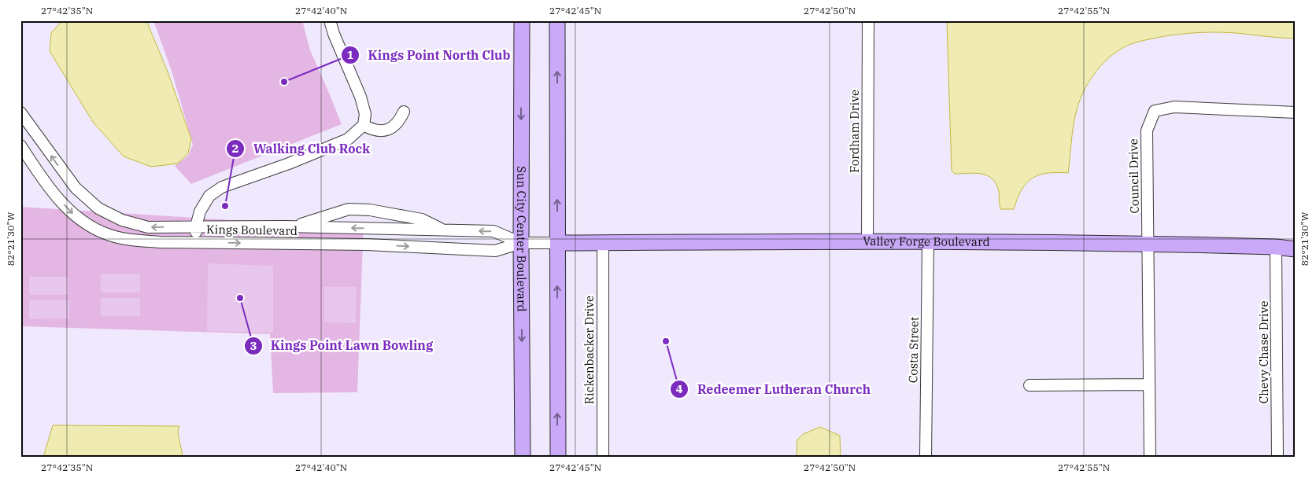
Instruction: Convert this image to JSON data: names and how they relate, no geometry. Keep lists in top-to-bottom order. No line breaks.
{"streets":{"main road":["Sun City Center Boulevard","Valley Forge Boulevard"],"street":["Fordham Drive","Council Drive","Kings Boulevard","Rickenbacker Drive","Costa Street","Chevy Chase Drive"]},"crossings":[["Fordham Drive","Valley Forge Boulevard"],["Council Drive","Valley Forge Boulevard"],["Kings Boulevard","Sun City Center Boulevard"],["Kings Boulevard","Valley Forge Boulevard"],["Valley Forge Boulevard","Rickenbacker Drive"],["Valley Forge Boulevard","Costa Street"],["Valley Forge Boulevard","Chevy Chase Drive"]],"places":["Kings Point North Club","Walking Club Rock","Kings Point Lawn Bowling","Redeemer Lutheran Church"],"coordinates":["27°42'35\"N","27°42'40\"N","27°42'45\"N","27°42'50\"N","27°42'55\"N","82°21'30\"W"]}
